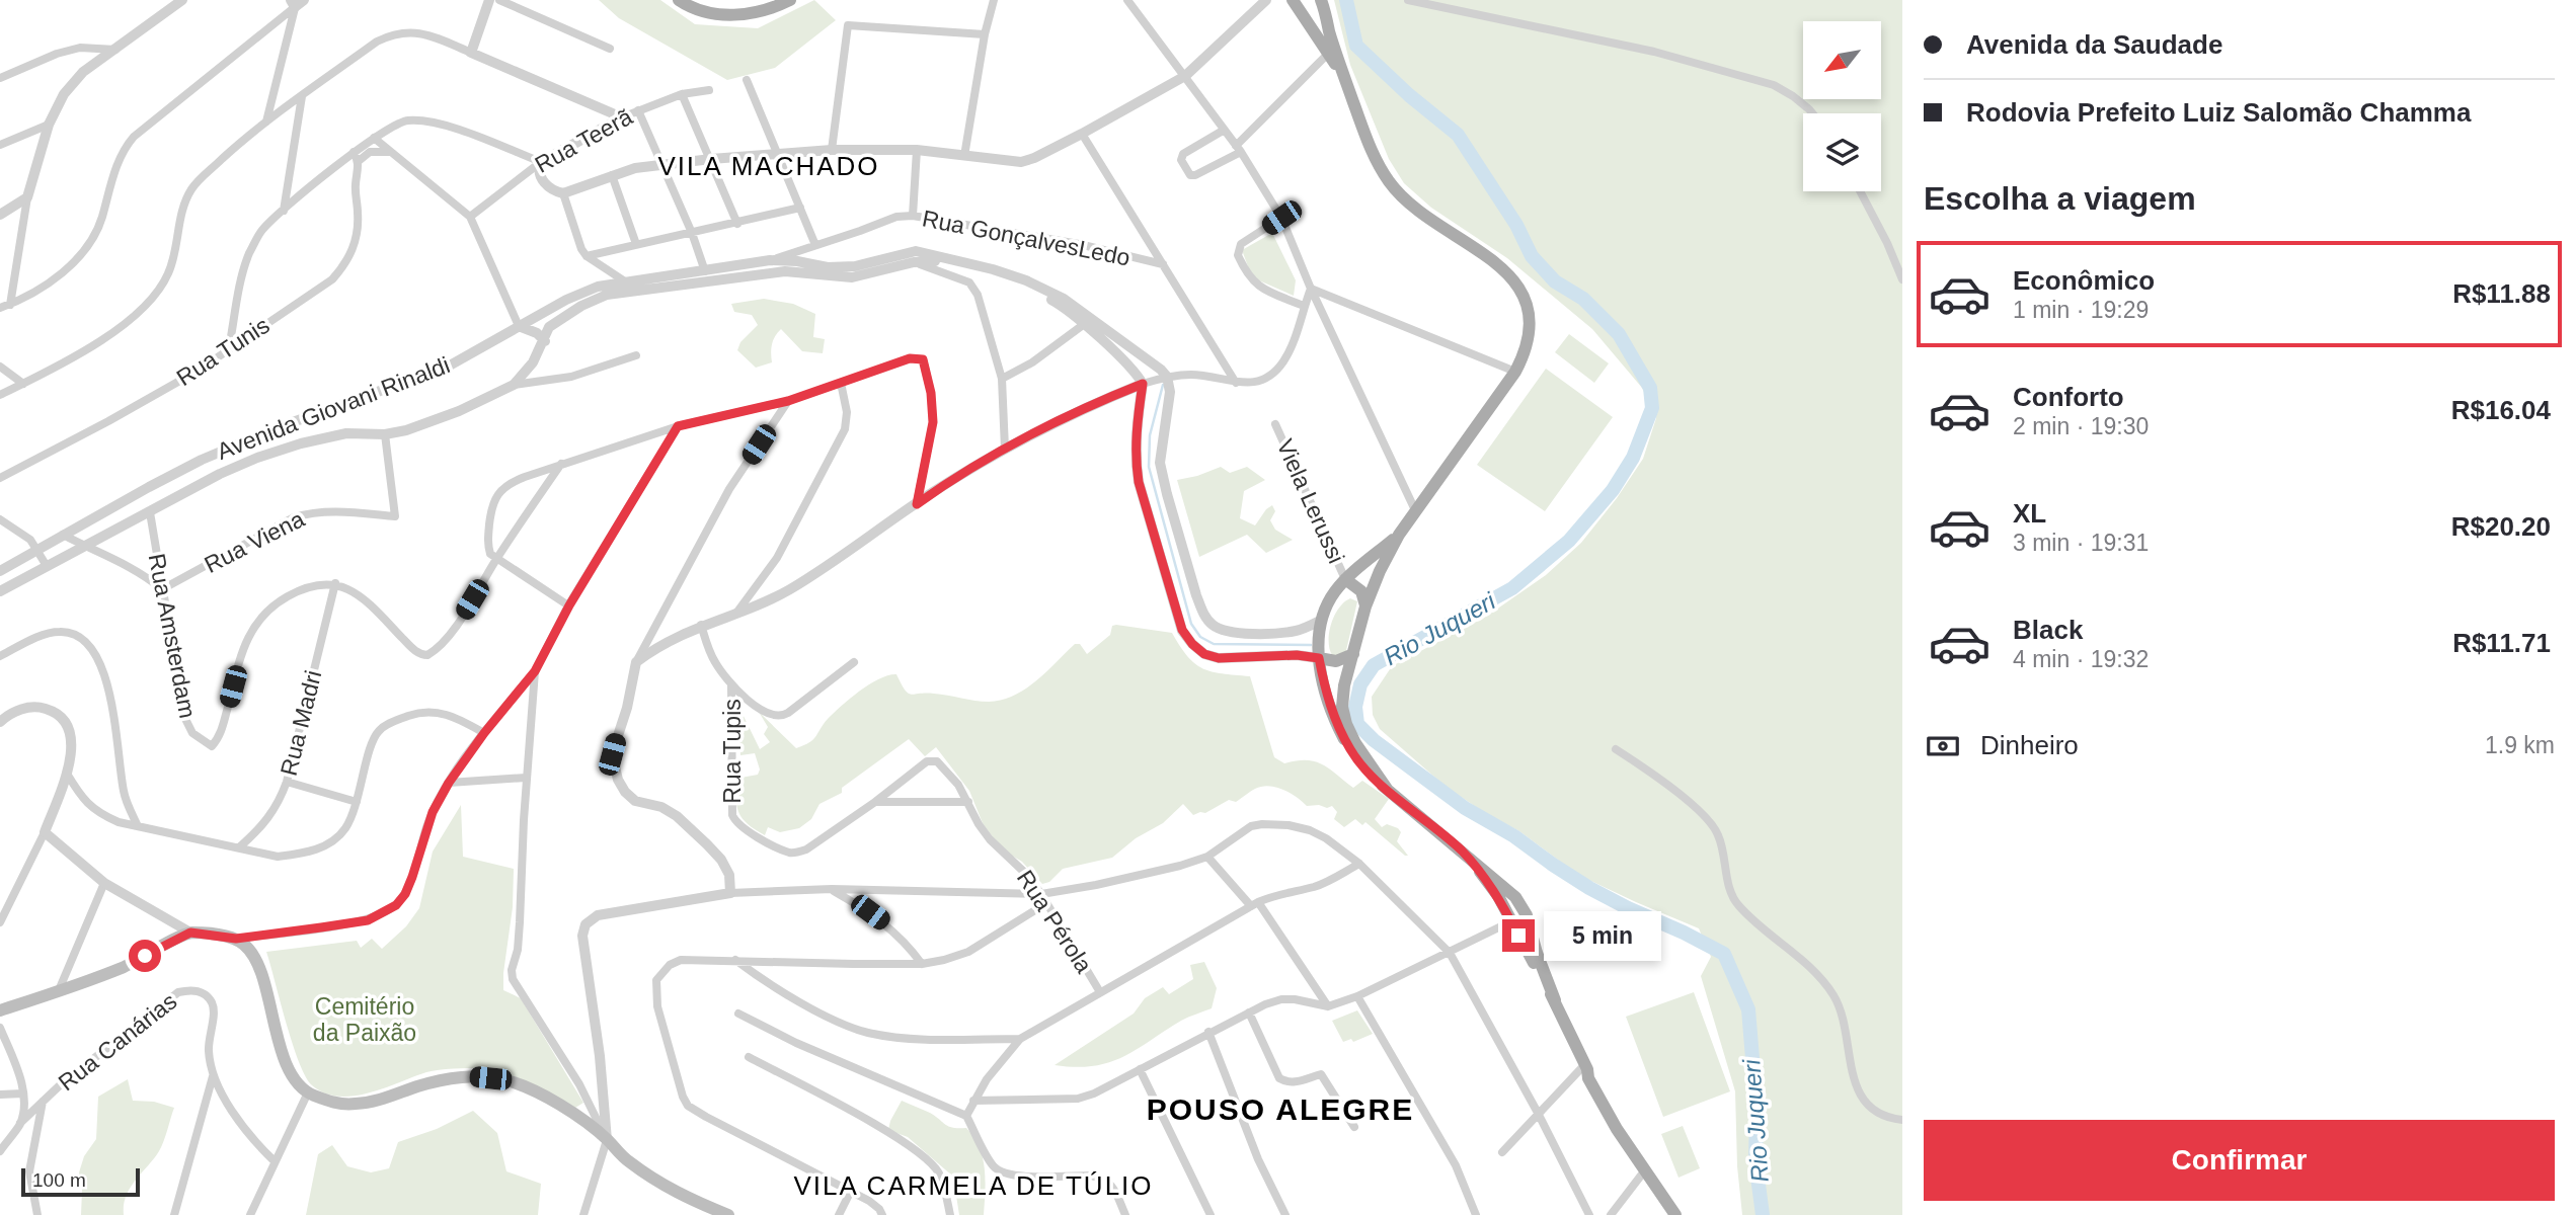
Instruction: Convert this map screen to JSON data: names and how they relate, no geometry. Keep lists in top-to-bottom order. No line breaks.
{"streets":{"street":["Rua Teerã","Rua GonçalvesLedo","Rua Tunis","Avenida Giovani Rinaldi","Viela Lerussi","Rua Viena","Rua Amsterdam","Rua Madri","Rua Tupis","Rua Pérola","Rua Canárias"]},"crossings":[["Rua GonçalvesLedo","Avenida Giovani Rinaldi"],["Avenida Giovani Rinaldi","Rua Viena"],["Avenida Giovani Rinaldi","Rua Amsterdam"],["Rua Viena","Rua Amsterdam"],["Rua Amsterdam","Rua Madri"],["Rua Tupis","Rua Pérola"]],"districts":["VILA MACHADO","POUSO ALEGRE","VILA CARMELA DE TÚLIO"],"water":["Rio Juqueri"],"parks":["Cemitério da Paixão"],"scale_bar":"100 m","north":"bottom left","page":{"banner":["Avenida da Saudade","Rodovia Prefeito Luiz Salomão Chamma"],"heading":"Escolha a viagem","list":[{"name":"Econômico","note":"1 min · 19:29","value":"R$11.88"},{"name":"Conforto","note":"2 min · 19:30","value":"R$16.04"},{"name":"XL","note":"3 min · 19:31","value":"R$20.20"},{"name":"Black","note":"4 min · 19:32","value":"R$11.71"}],"pay":["Dinheiro","1.9 km"],"bubble":"5 min","buttons":"Confirmar","scale":"100 m"}}
